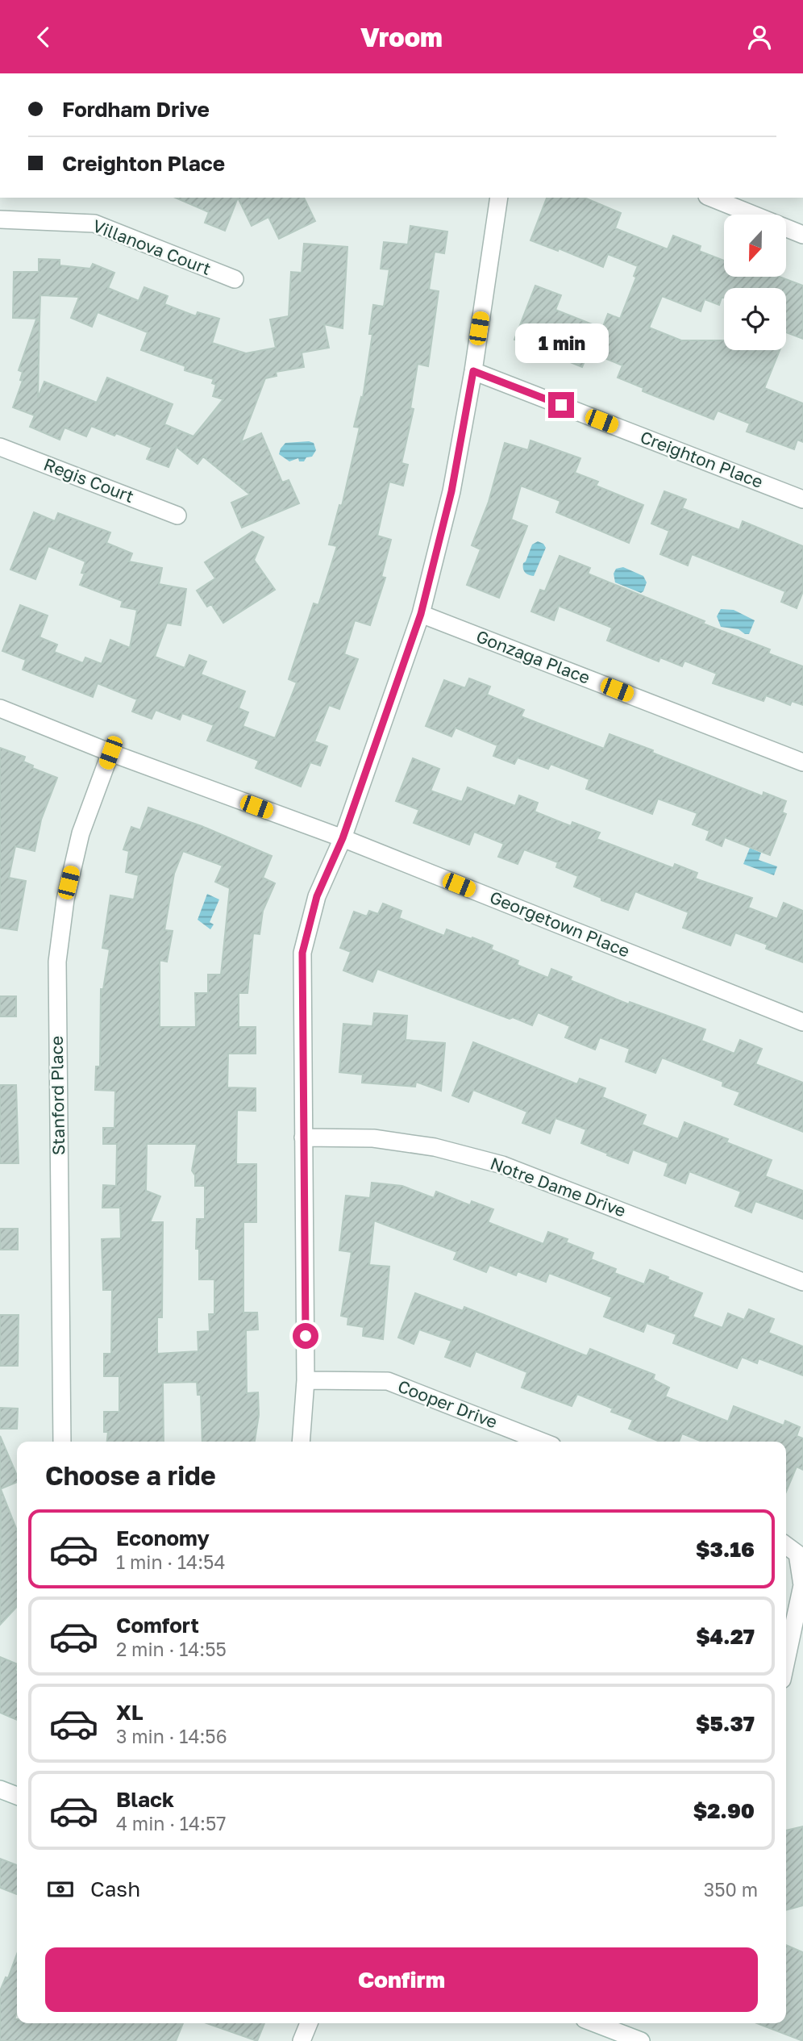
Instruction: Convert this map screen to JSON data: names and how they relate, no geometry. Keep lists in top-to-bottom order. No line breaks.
{"streets":{"street":["Villanova Court","Creighton Place","Regis Court","Gonzaga Place","Georgetown Place","Stanford Place","Notre Dame Drive","Cooper Drive"]},"crossings":[["Georgetown Place","Stanford Place"]],"north":"bottom","page":{"header":"Vroom","banner":["Fordham Drive","Creighton Place"],"bubble":"1 min","heading":"Choose a ride","list":[{"name":"Economy","note":"1 min · 14:54","value":"$3.16"},{"name":"Comfort","note":"2 min · 14:55","value":"$4.27"},{"name":"XL","note":"3 min · 14:56","value":"$5.37"},{"name":"Black","note":"4 min · 14:57","value":"$2.90"}],"pay":["Cash","350 m"],"buttons":"Confirm"}}
